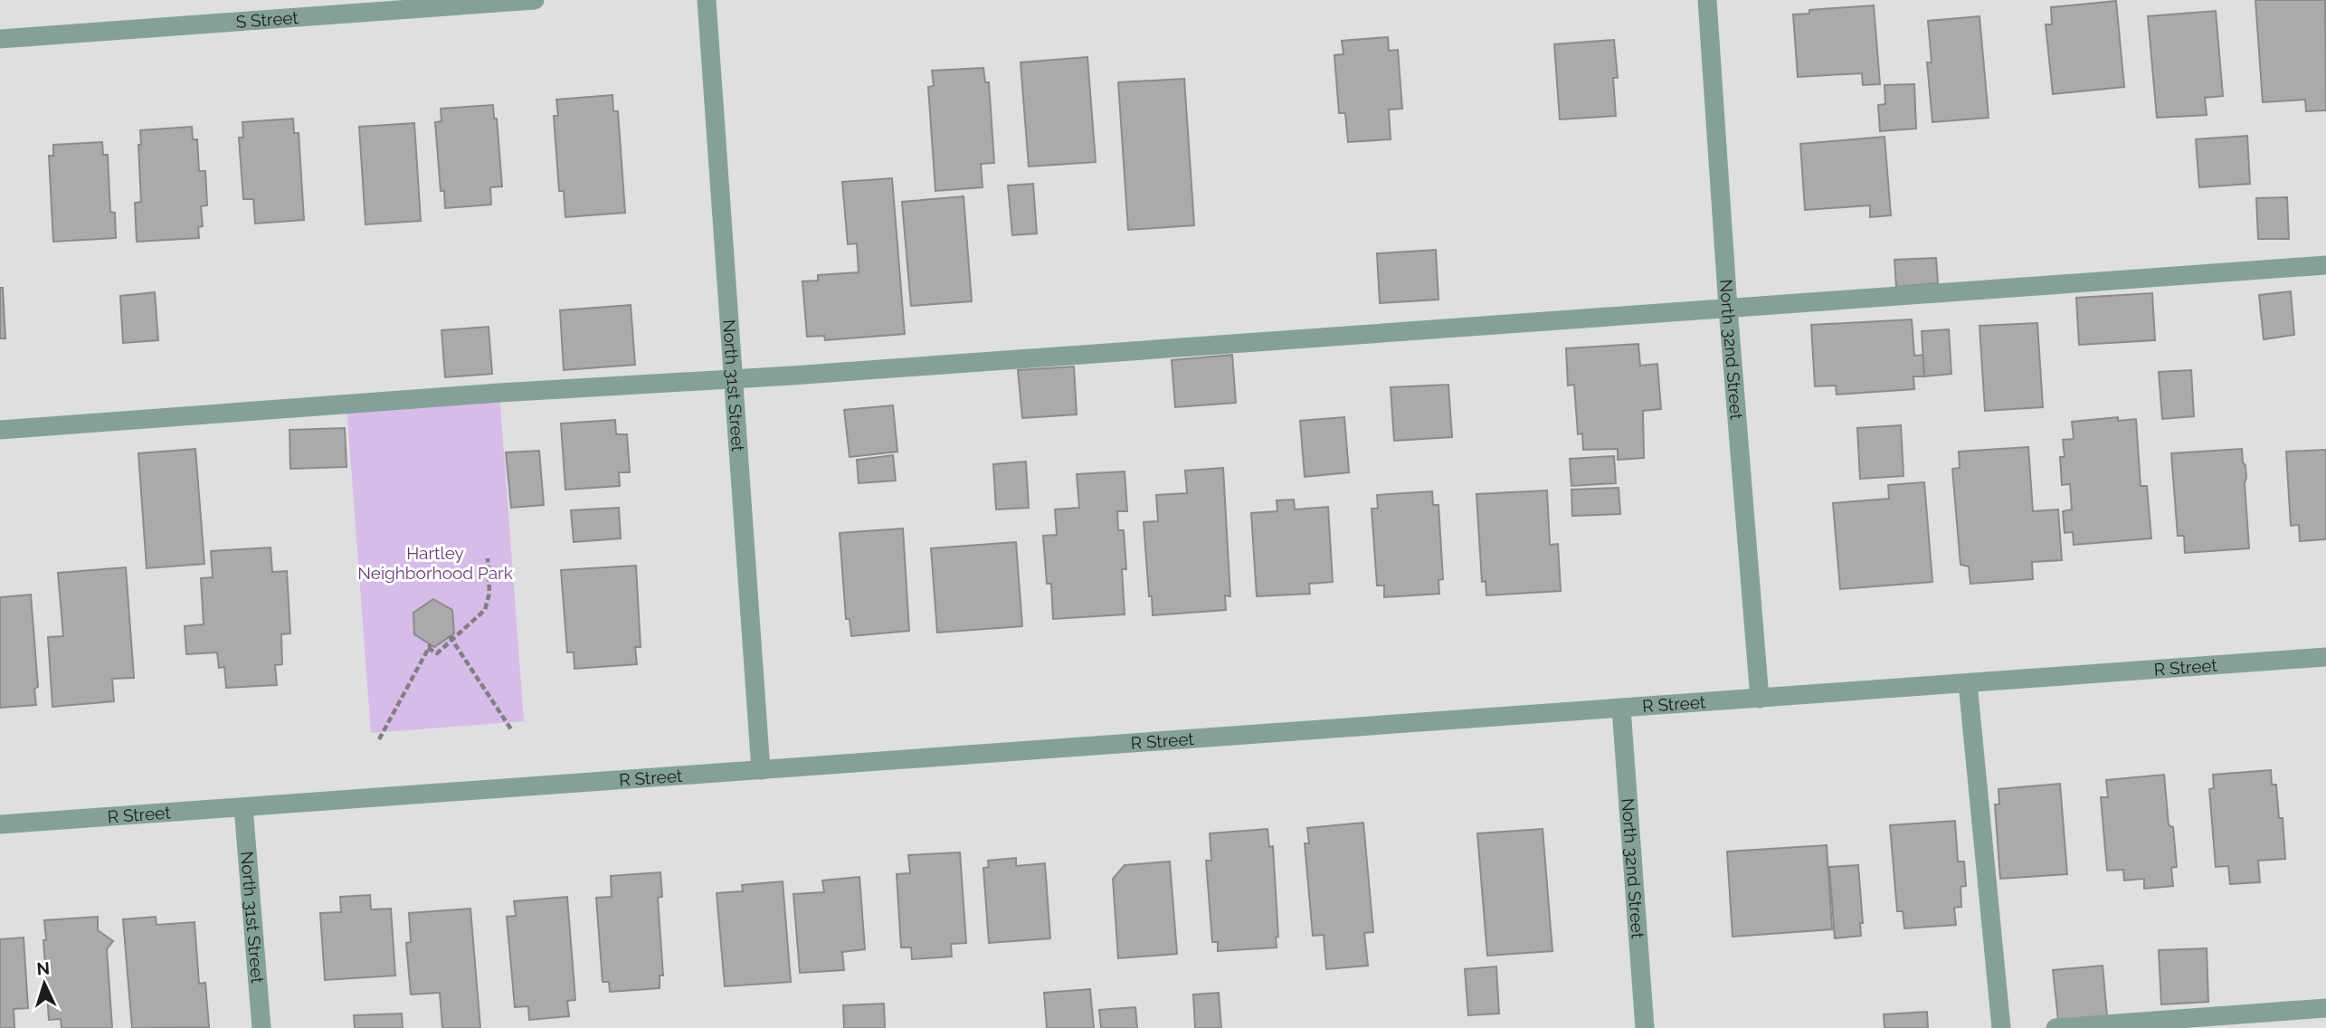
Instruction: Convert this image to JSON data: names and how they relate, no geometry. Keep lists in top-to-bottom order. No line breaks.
{"streets":{"street":["S Street","North 32nd Street","North 31st Street","R Street"]},"crossings":[["North 32nd Street","R Street"],["North 31st Street","R Street"]],"parks":["Hartley Neighborhood Park"],"north":"top"}
